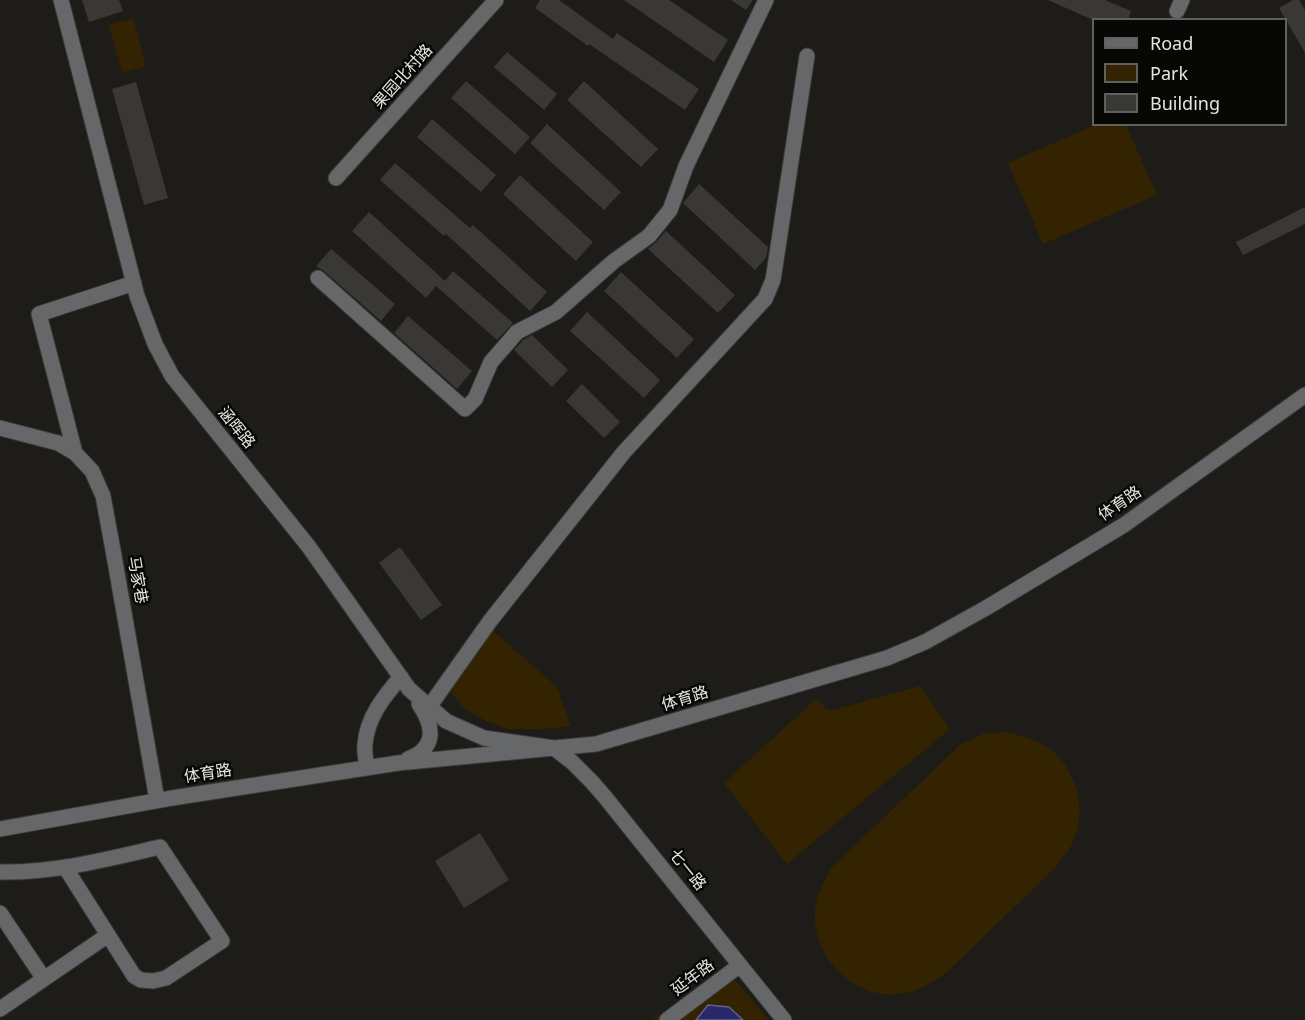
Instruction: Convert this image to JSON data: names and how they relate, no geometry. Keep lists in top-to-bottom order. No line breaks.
{"streets":{"street":["果园北村路","涵晖路","体育路","马家巷","七一路","延年路"]},"crossings":[["涵晖路","体育路"],["涵晖路","七一路"],["体育路","马家巷"],["体育路","七一路"],["七一路","延年路"]],"legend":["Road","Park","Building"]}
